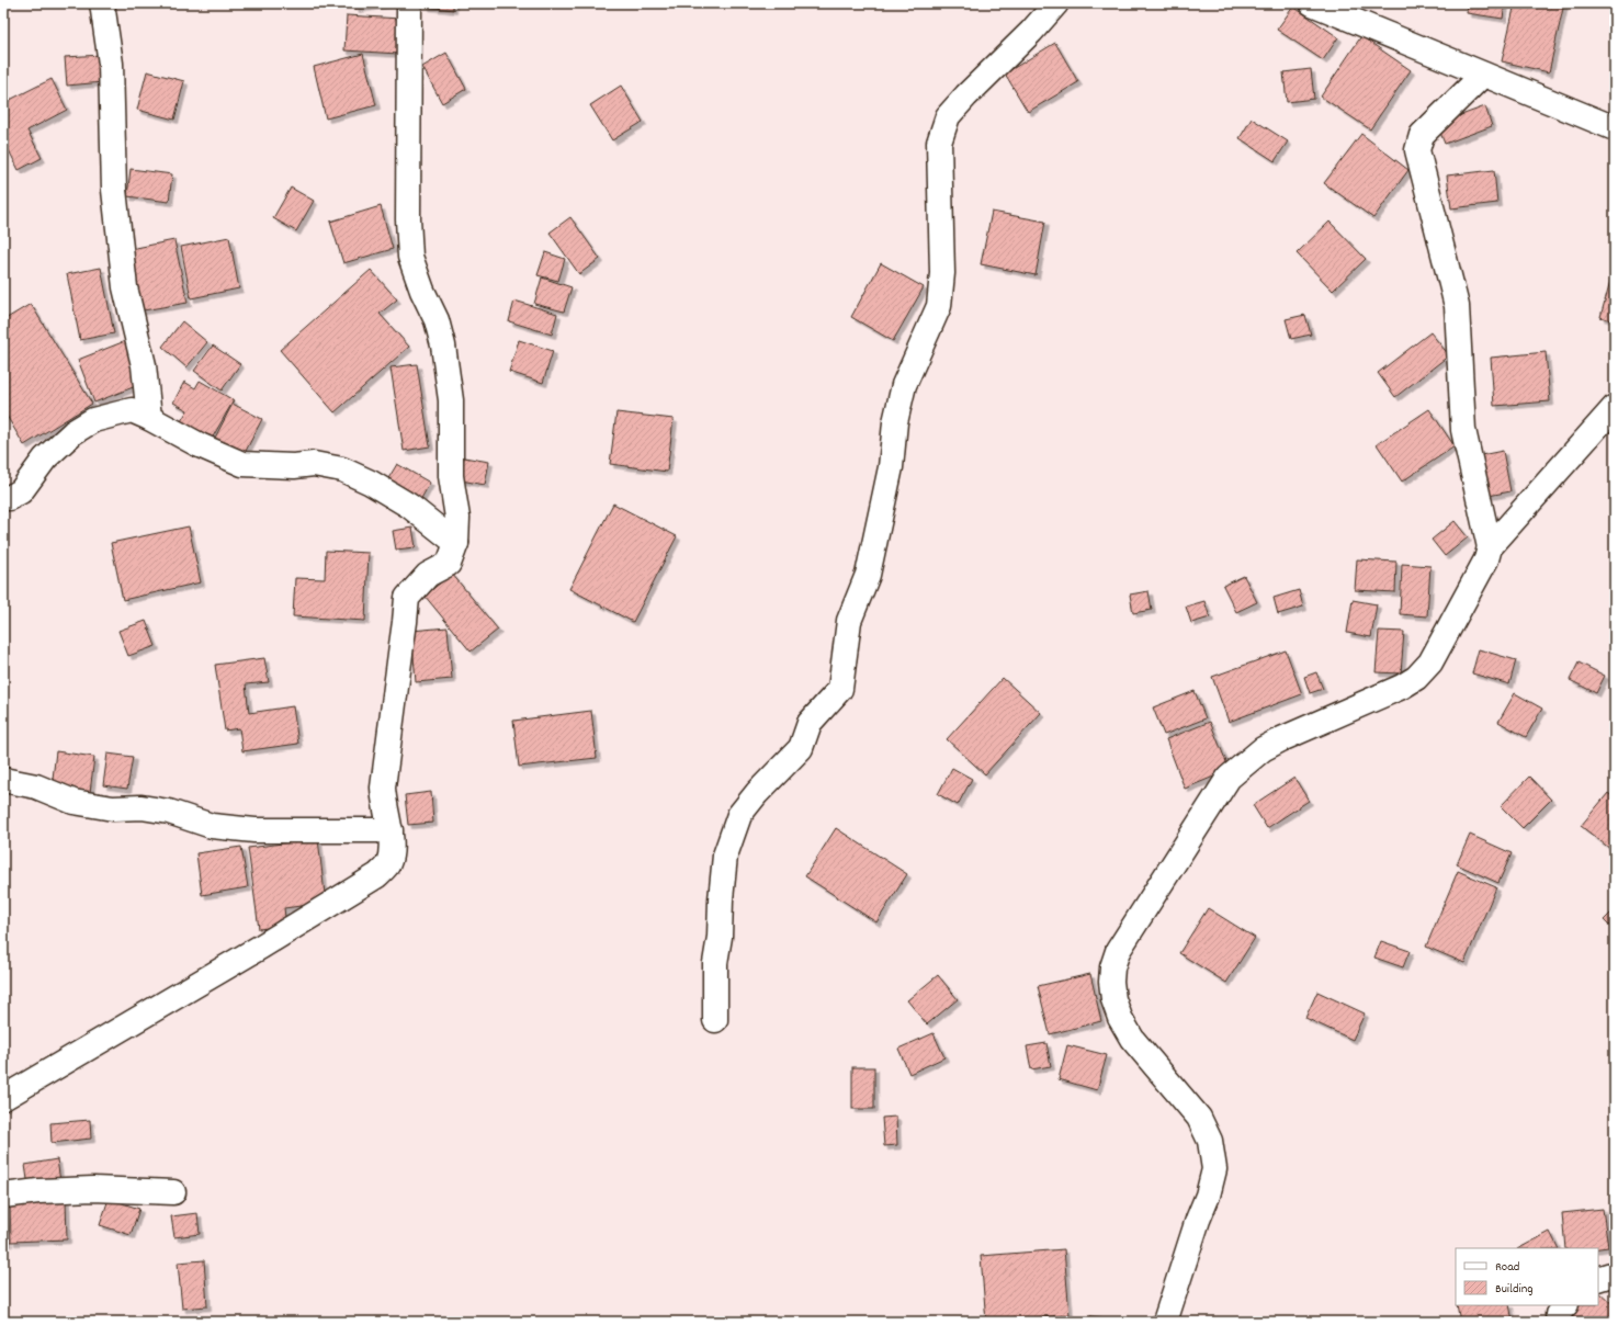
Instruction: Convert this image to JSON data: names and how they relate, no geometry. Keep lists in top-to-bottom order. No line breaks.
{"legend":["Road","Building"]}
